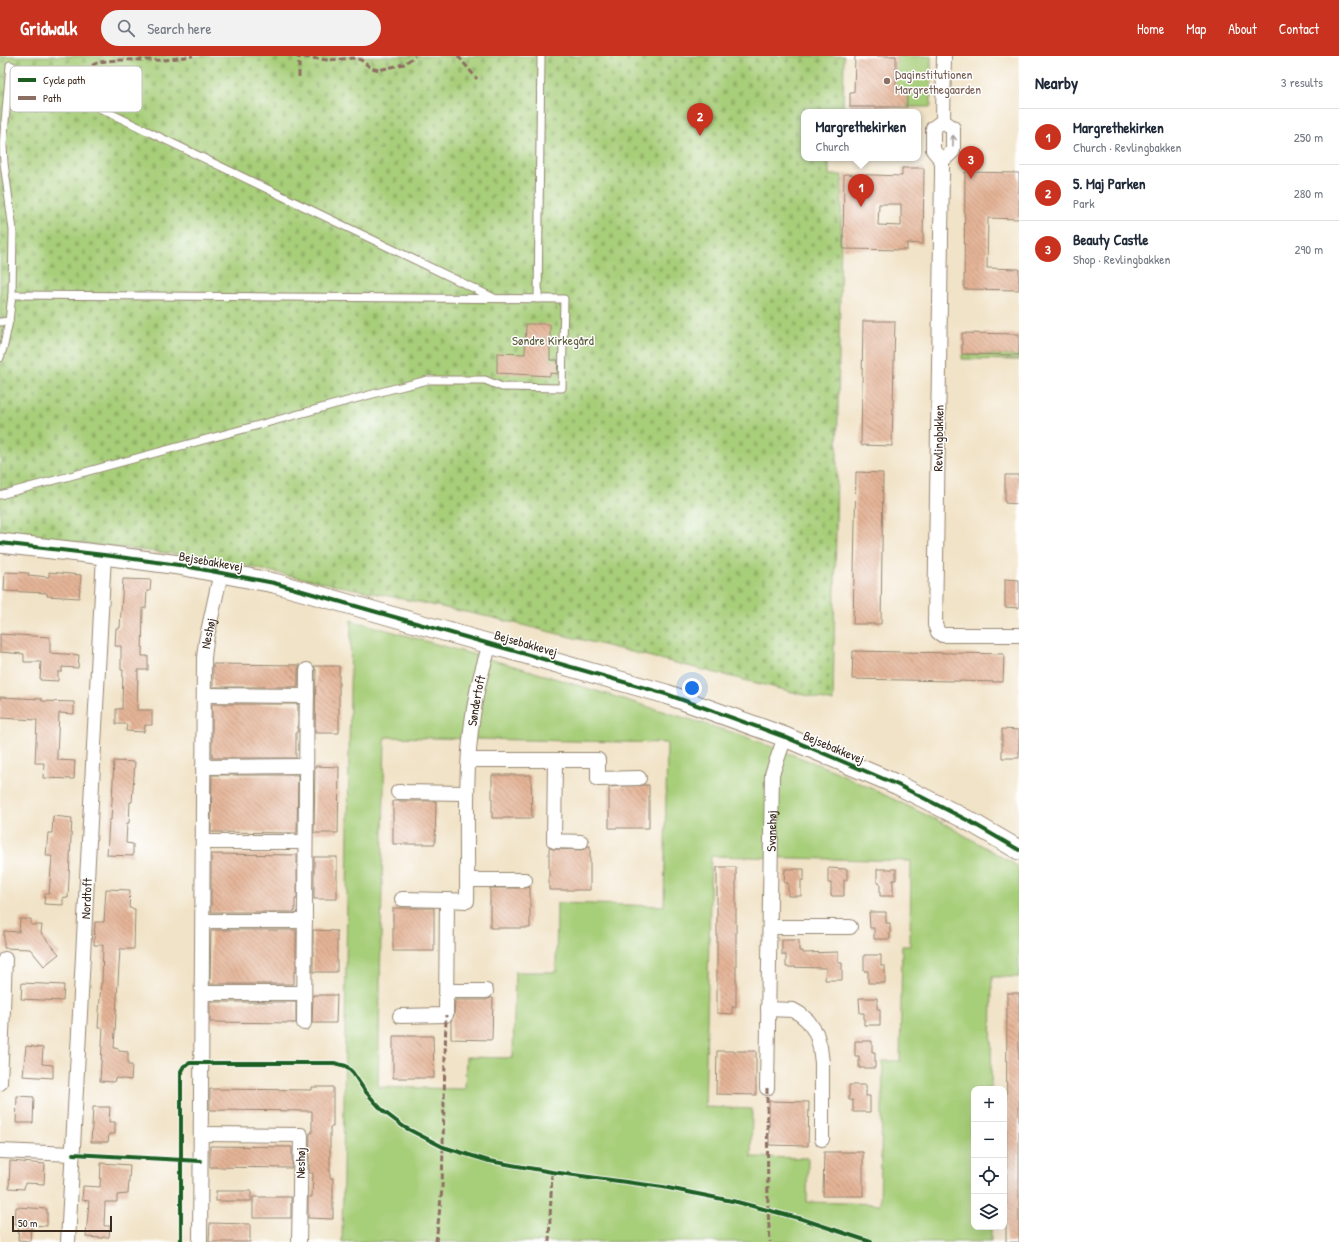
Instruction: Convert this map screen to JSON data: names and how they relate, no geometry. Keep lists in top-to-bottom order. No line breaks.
{"streets":{"street":["Revlingbakken","Bejsebakkevej","Neshøj","Søndertoft","Svanehøj","Nordtoft"]},"crossings":[["Bejsebakkevej","Neshøj"],["Bejsebakkevej","Søndertoft"],["Bejsebakkevej","Svanehøj"],["Bejsebakkevej","Nordtoft"]],"parks":["Søndre Kirkegård"],"places":["Daginstitutionen Margrethegaarden"],"legend":["Cycle path","Path"],"scale_bar":"50 m","page":{"header":"Gridwalk","search":"Search here","nav":["Home","Map","About","Contact"],"heading":["Nearby","3 results"],"pins":["2","3","1"],"list":[{"mark":"1","name":"Margrethekirken","note":"Church · Revlingbakken","value":"250 m"},{"mark":"2","name":"5. Maj Parken","note":"Park","value":"280 m"},{"mark":"3","name":"Beauty Castle","note":"Shop · Revlingbakken","value":"290 m"}],"popup":["Margrethekirken","Church"],"map_buttons":["+","−"],"scale":"50 m"}}
